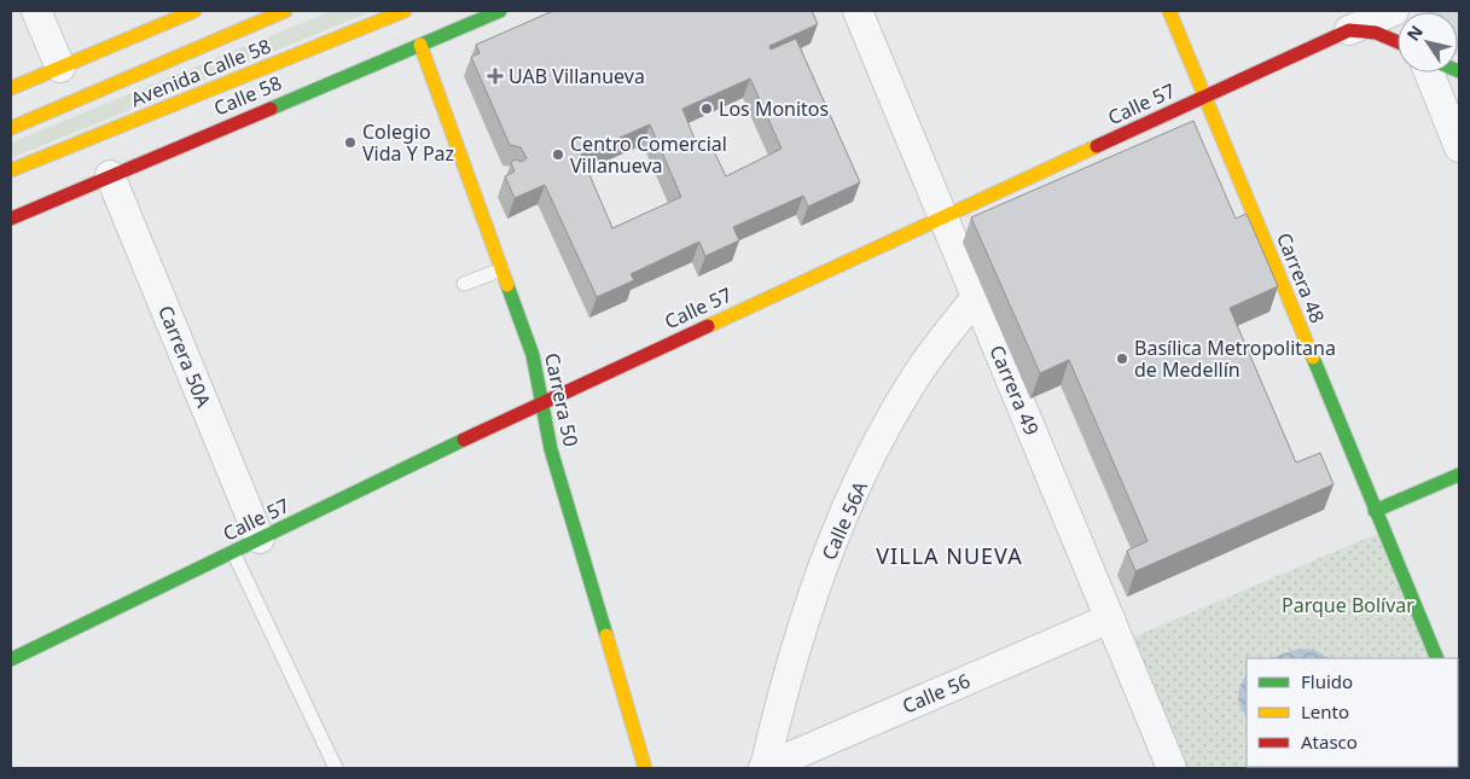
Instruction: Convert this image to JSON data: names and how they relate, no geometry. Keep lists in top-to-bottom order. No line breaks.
{"streets":{"street":["Avenida Calle 58","Calle 58","Calle 57","Carrera 48","Carrera 50A","Carrera 49","Carrera 50","Calle 56A","Calle 56"]},"crossings":[["Calle 58","Carrera 50A"],["Calle 58","Carrera 50"],["Calle 57","Carrera 48"],["Calle 57","Carrera 50A"],["Calle 57","Carrera 49"],["Calle 57","Carrera 50"],["Carrera 49","Calle 56A"],["Carrera 49","Calle 56"],["Calle 56A","Calle 56"]],"districts":["VILLA NUEVA"],"parks":["Parque Bolívar"],"places":{"health":["UAB Villanueva"],"other":["Los Monitos","Colegio Vida Y Paz","Centro Comercial Villanueva","Basílica Metropolitana de Medellín"]},"legend":["Fluido","Lento","Atasco"],"north":"top left"}
